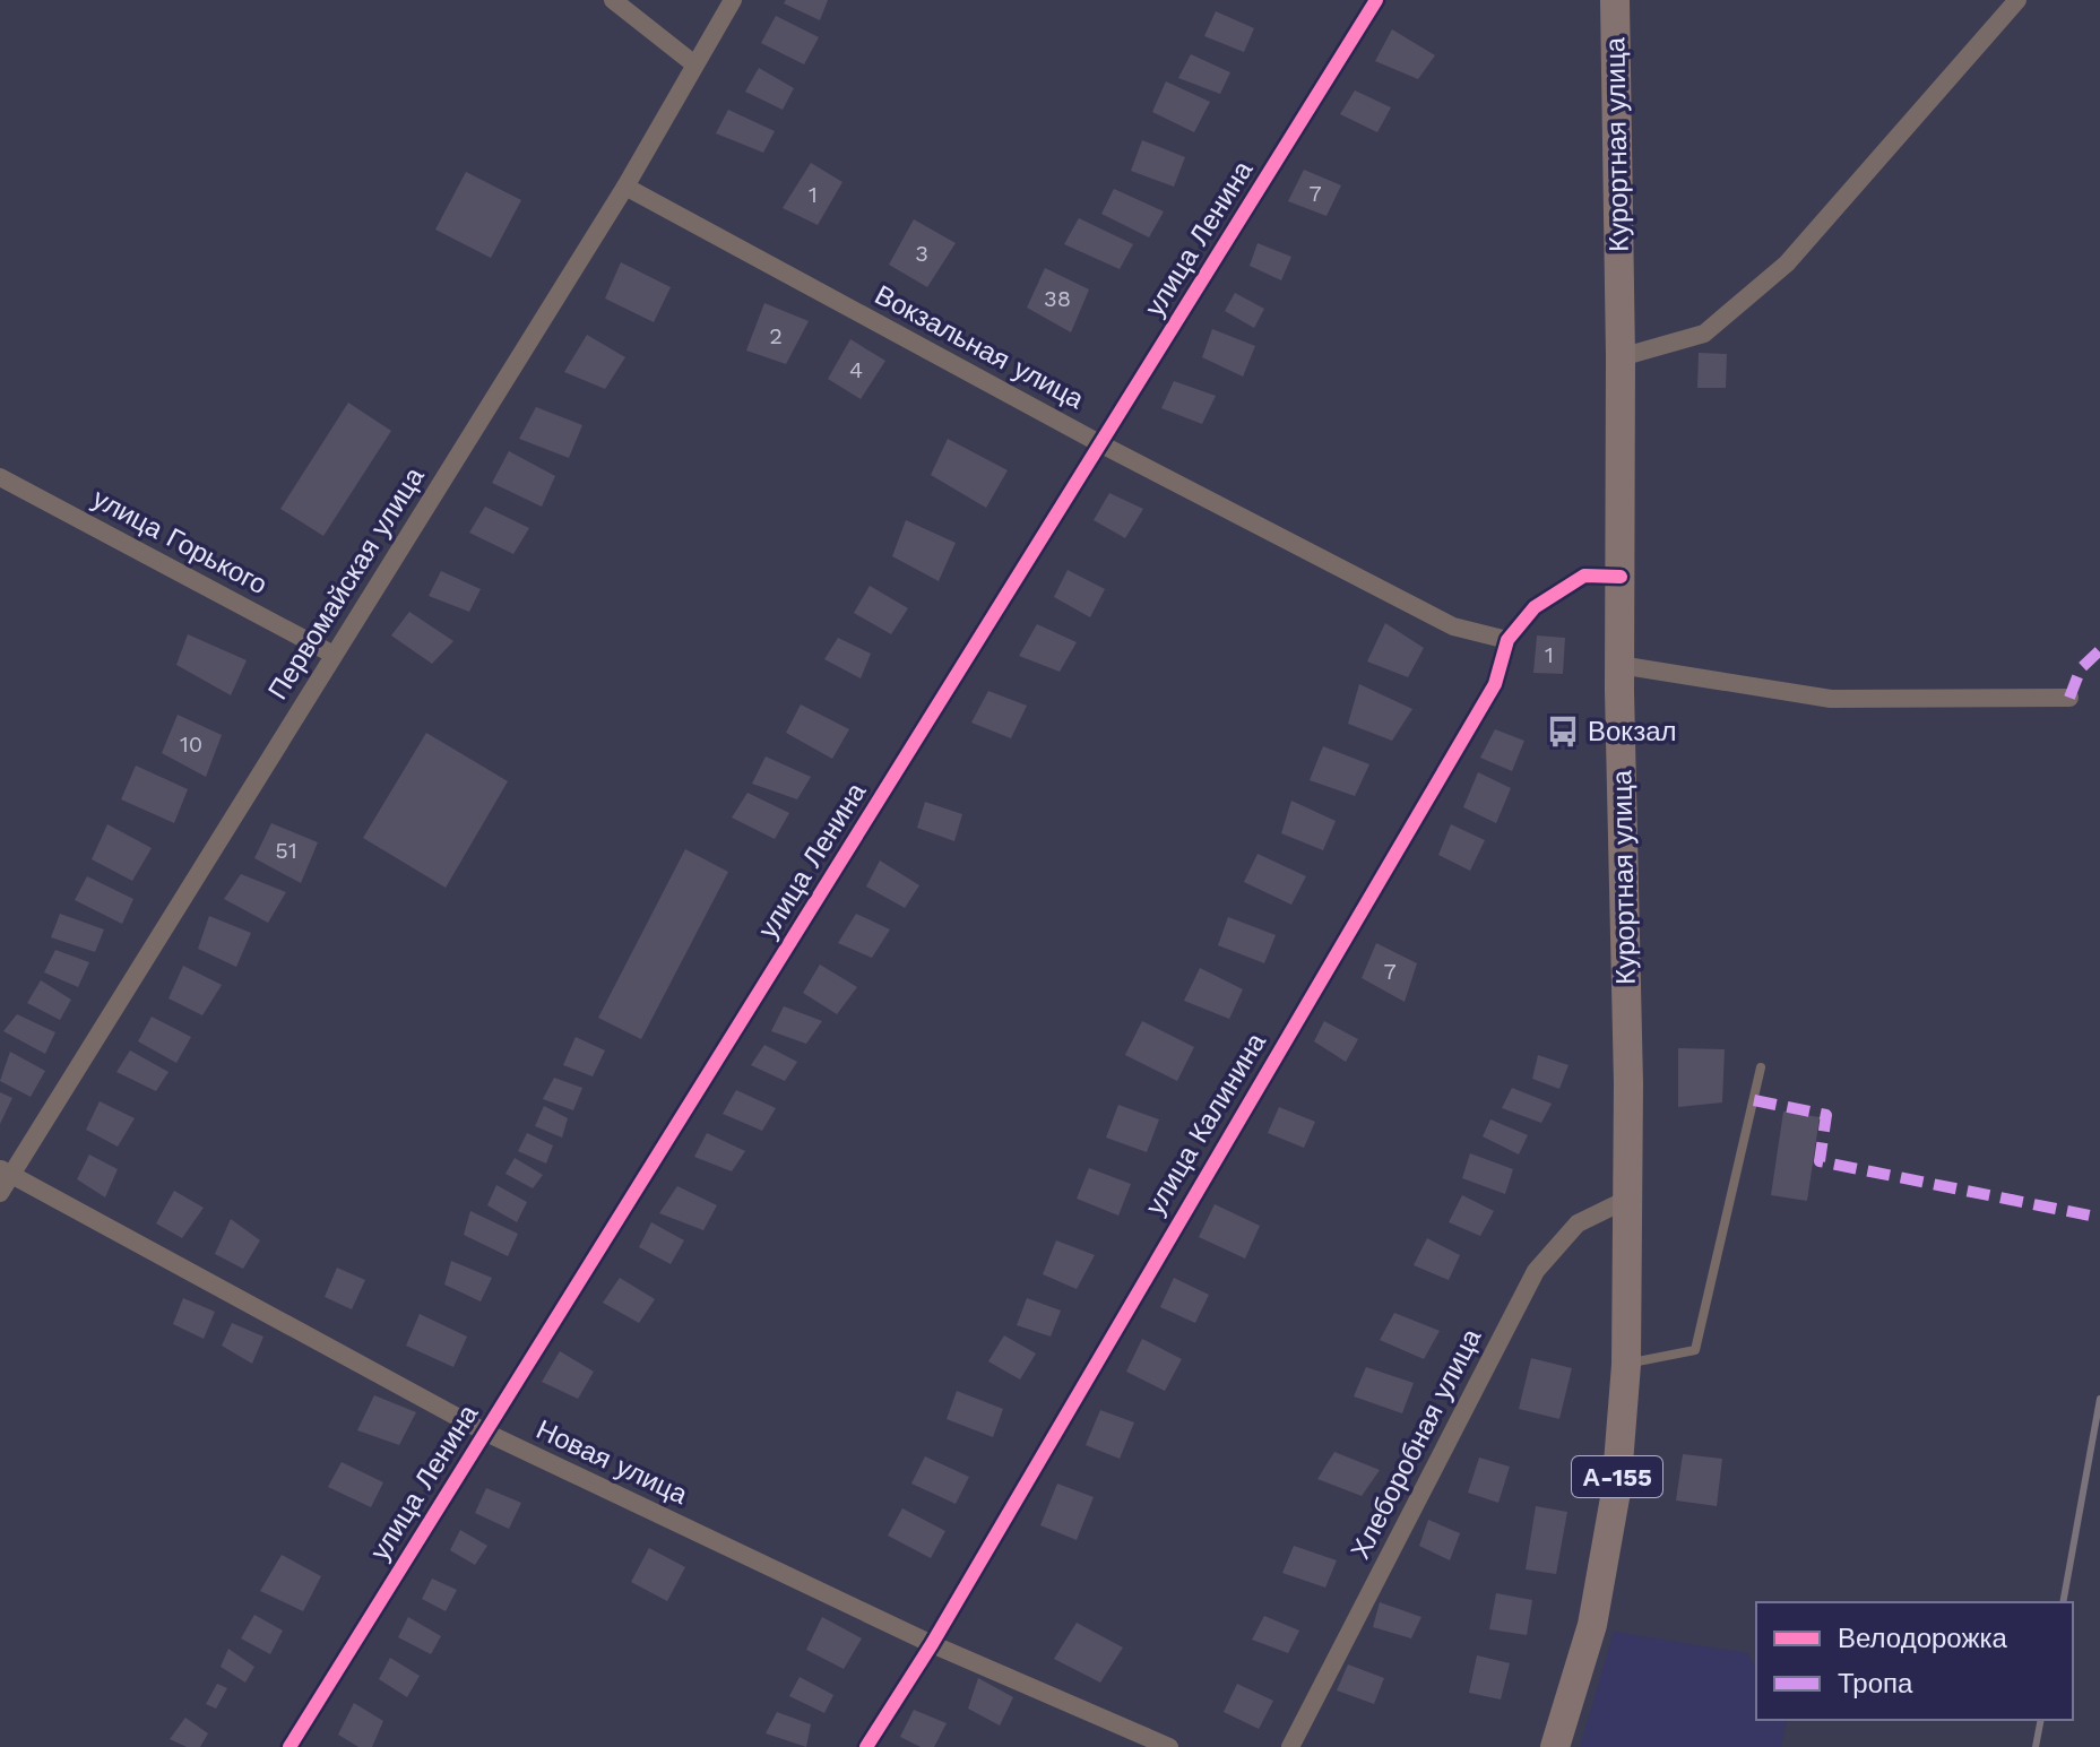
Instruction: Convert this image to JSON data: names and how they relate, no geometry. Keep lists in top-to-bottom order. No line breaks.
{"streets":{"main road":["Курортная улица","А-155"],"street":["улица Ленина","Вокзальная улица","улица Горького","Первомайская улица","улица Калинина","Хлеборобная улица","Новая улица"]},"crossings":[["Курортная улица","улица Калинина"],["Курортная улица","Хлеборобная улица"],["улица Ленина","Вокзальная улица"],["улица Ленина","Новая улица"],["Вокзальная улица","Первомайская улица"],["Вокзальная улица","улица Калинина"],["улица Горького","Первомайская улица"],["Первомайская улица","Новая улица"],["улица Калинина","Новая улица"]],"places":{"bus stop":["Вокзал"]},"house_numbers":["7","1","3","38","2","4","1","10","51","7"],"legend":["Велодорожка","Тропа"]}
